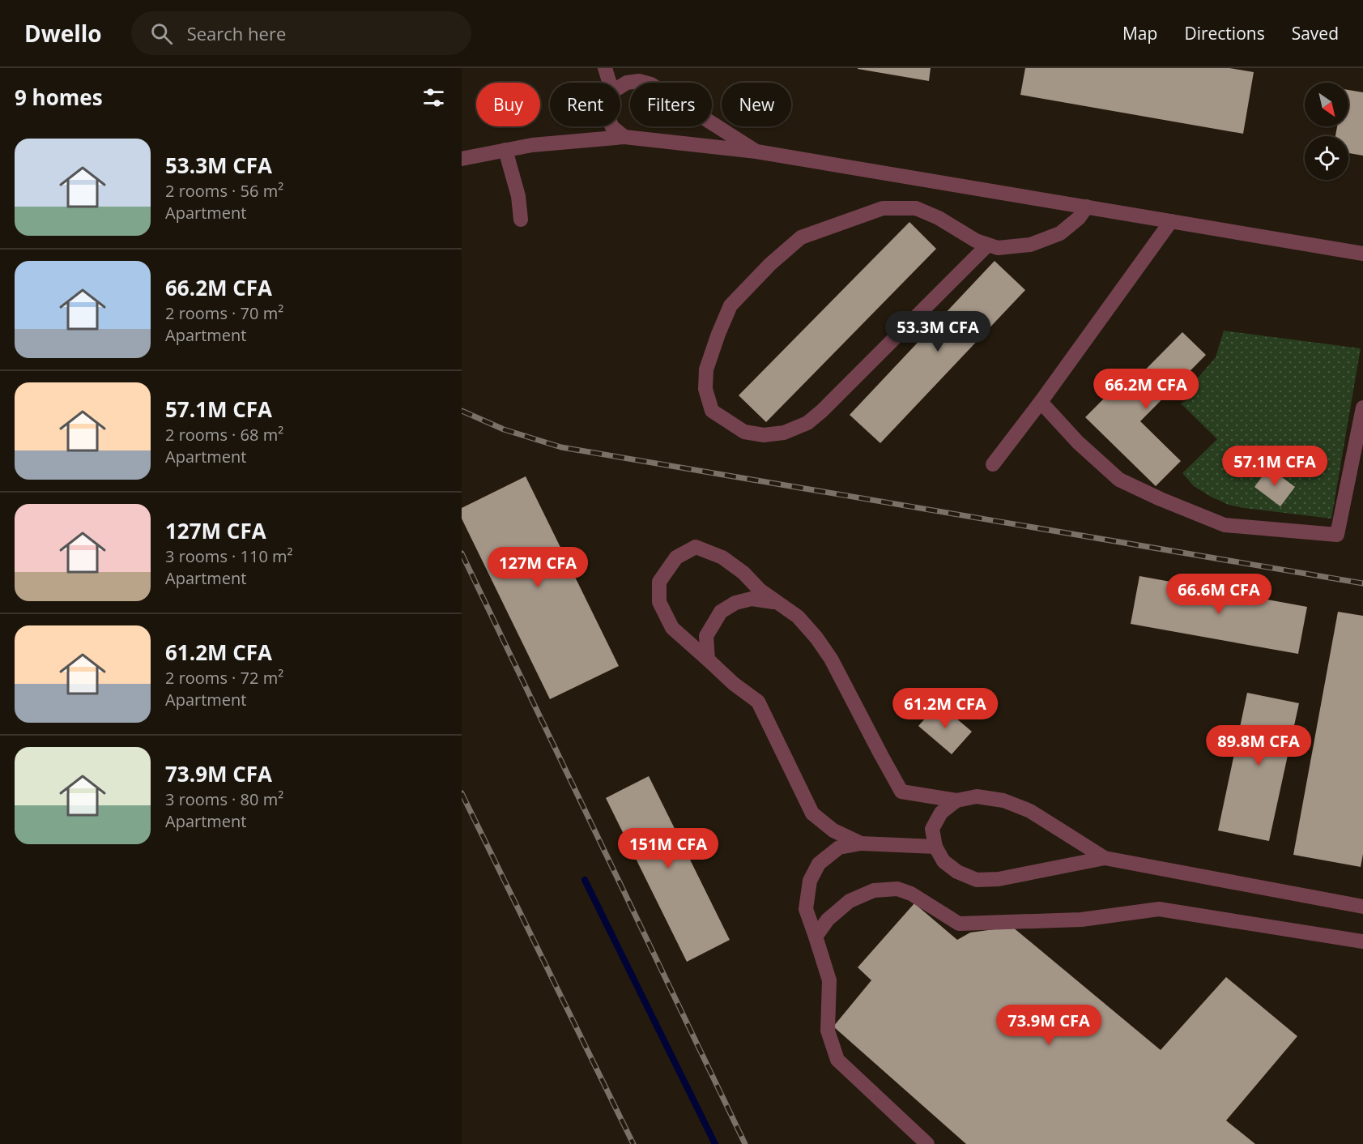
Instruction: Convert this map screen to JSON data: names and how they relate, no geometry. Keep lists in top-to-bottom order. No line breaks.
{"north":"bottom right","page":{"header":"Dwello","search":"Search here","nav":["Map","Directions","Saved"],"heading":"9 homes","chip":["Buy","Rent","Filters","New"],"list":[{"name":"53.3M CFA","note":"2 rooms · 56 m² · Apartment"},{"name":"66.2M CFA","note":"2 rooms · 70 m² · Apartment"},{"name":"57.1M CFA","note":"2 rooms · 68 m² · Apartment"},{"name":"127M CFA","note":"3 rooms · 110 m² · Apartment"},{"name":"61.2M CFA","note":"2 rooms · 72 m² · Apartment"},{"name":"73.9M CFA","note":"3 rooms · 80 m² · Apartment"}],"price":["53.3M CFA","66.2M CFA","57.1M CFA","127M CFA","66.6M CFA","61.2M CFA","89.8M CFA","151M CFA","73.9M CFA"]}}
